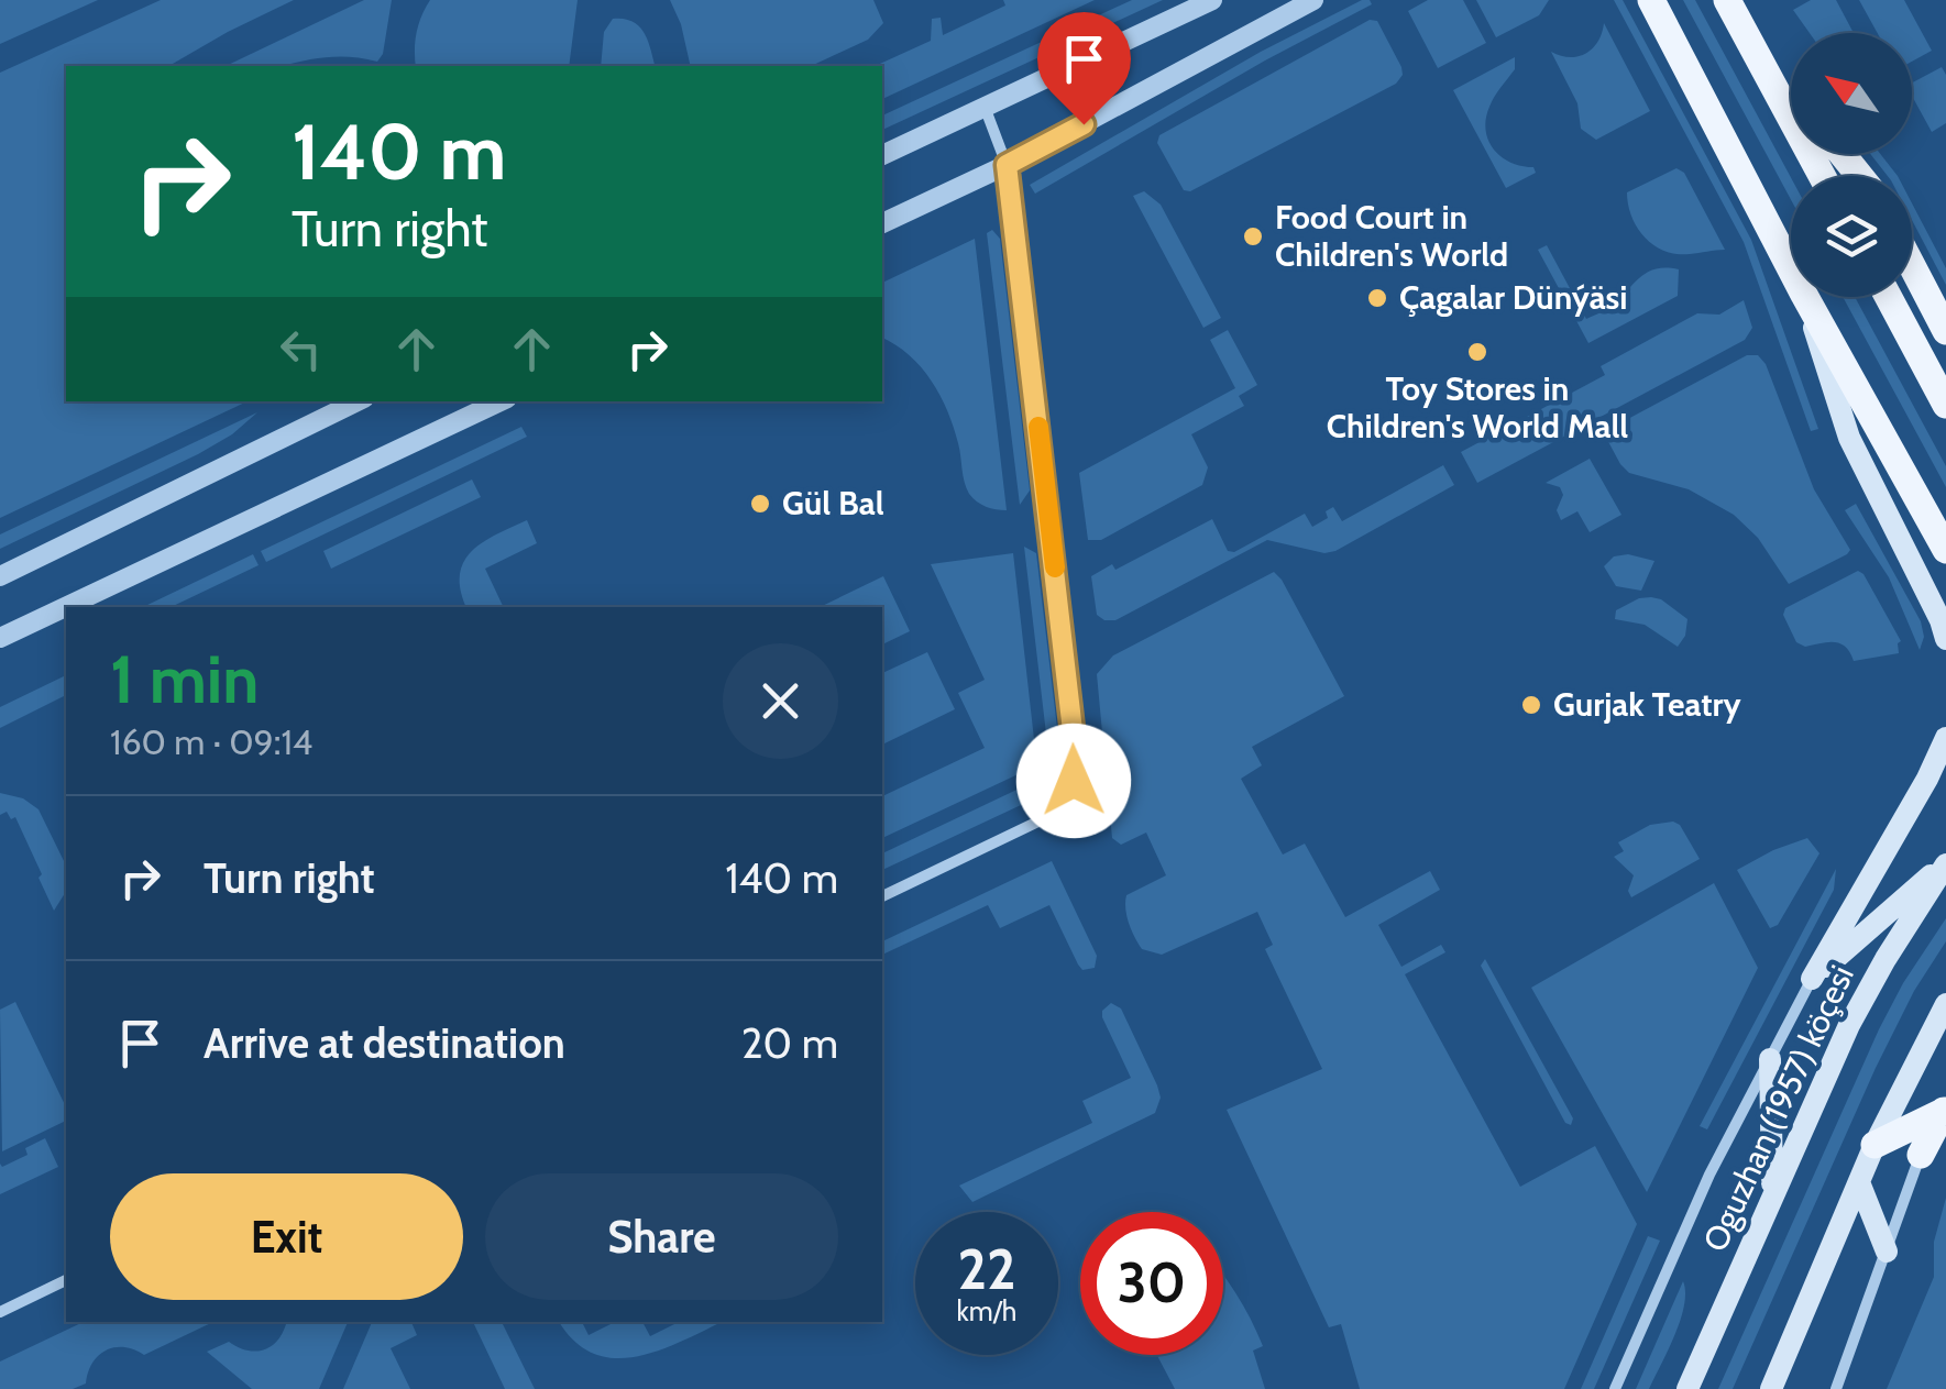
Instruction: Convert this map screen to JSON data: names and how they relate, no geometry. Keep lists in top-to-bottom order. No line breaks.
{"streets":{"main road":["Oguzhan (1957) köçesi"]},"places":["Food Court in Children's World","Çagalar Dünýäsi","Toy Stores in Children's World Mall","Gül Bal","Gurjak Teatry"],"north":"top left","page":{"turn":["140 m","Turn right"],"heading":["1 min","160 m · 09:14"],"list":[{"name":"Turn right","value":"140 m"},{"name":"Arrive at destination","value":"20 m"}],"buttons":["Exit","Share"],"speed":"22 km/h","limit":"30"}}
